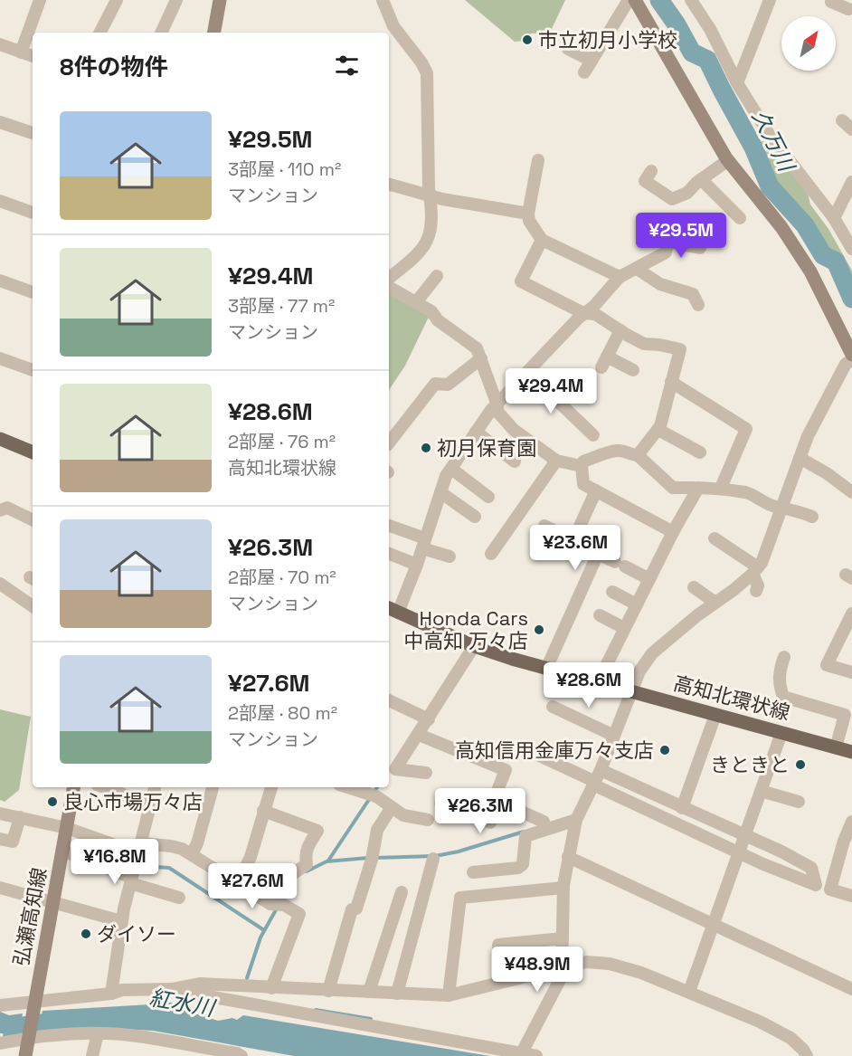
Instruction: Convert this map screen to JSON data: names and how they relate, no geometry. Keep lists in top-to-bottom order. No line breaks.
{"streets":{"main road":["高知北環状線"],"street":["弘瀬高知線"]},"water":["久万川","紅水川"],"places":["市立初月小学校","初月保育園","Honda Cars 中高知 万々店","高知信用金庫万々支店","きときと","良心市場万々店","ダイソー"],"north":"top right","page":{"heading":"8件の物件","list":[{"name":"¥29.5M","note":"3部屋 · 110 m² · マンション"},{"name":"¥29.4M","note":"3部屋 · 77 m² · マンション"},{"name":"¥28.6M","note":"2部屋 · 76 m² · 高知北環状線"},{"name":"¥26.3M","note":"2部屋 · 70 m² · マンション"},{"name":"¥27.6M","note":"2部屋 · 80 m² · マンション"}],"price":["¥29.5M","¥29.4M","¥23.6M","¥28.6M","¥26.3M","¥16.8M","¥27.6M","¥48.9M"]}}
